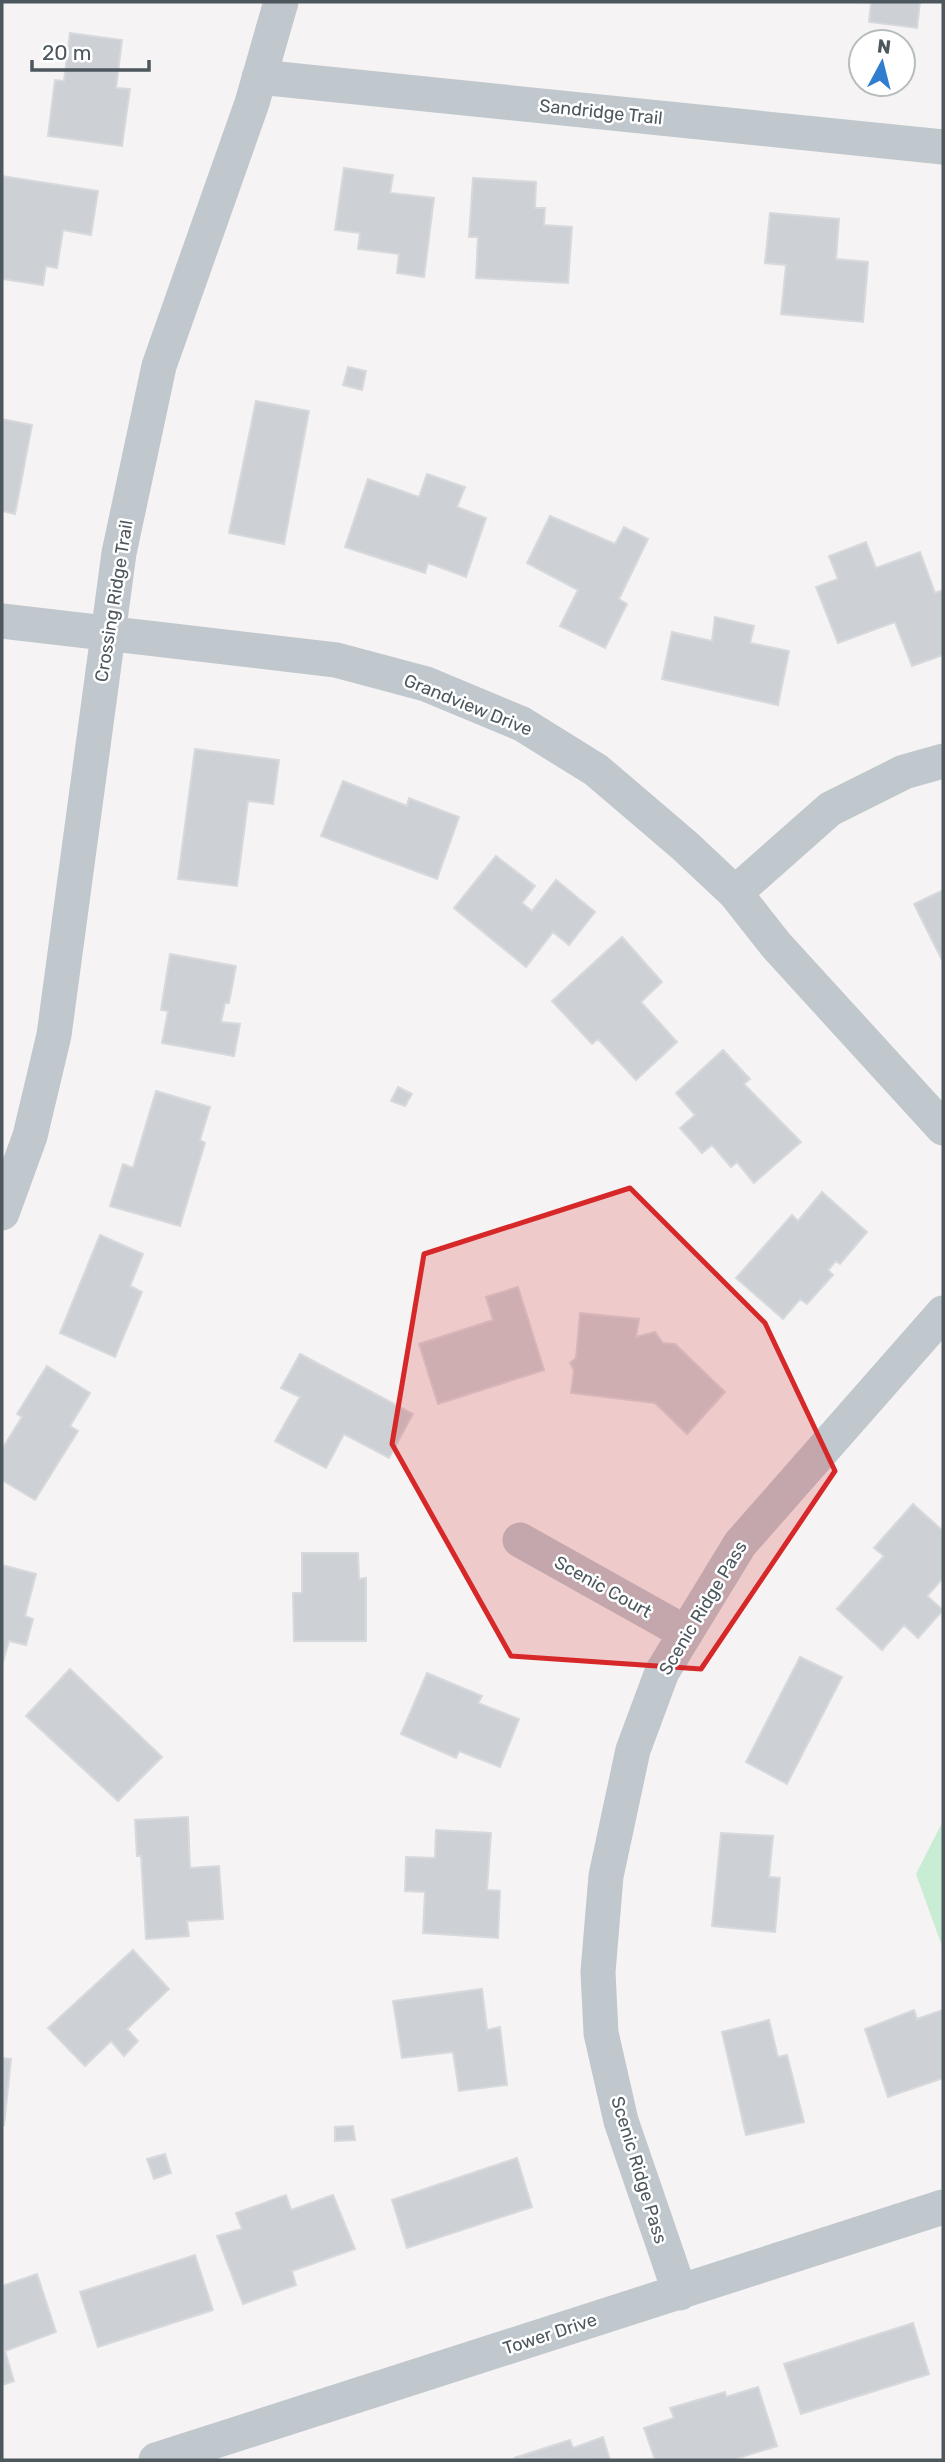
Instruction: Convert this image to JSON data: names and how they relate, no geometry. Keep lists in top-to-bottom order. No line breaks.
{"streets":{"street":["Sandridge Trail","Crossing Ridge Trail","Grandview Drive","Scenic Court","Scenic Ridge Pass","Tower Drive"]},"crossings":[["Sandridge Trail","Crossing Ridge Trail"],["Crossing Ridge Trail","Grandview Drive"],["Scenic Court","Scenic Ridge Pass"],["Scenic Ridge Pass","Tower Drive"]],"scale_bar":"20 m","north":"top"}
